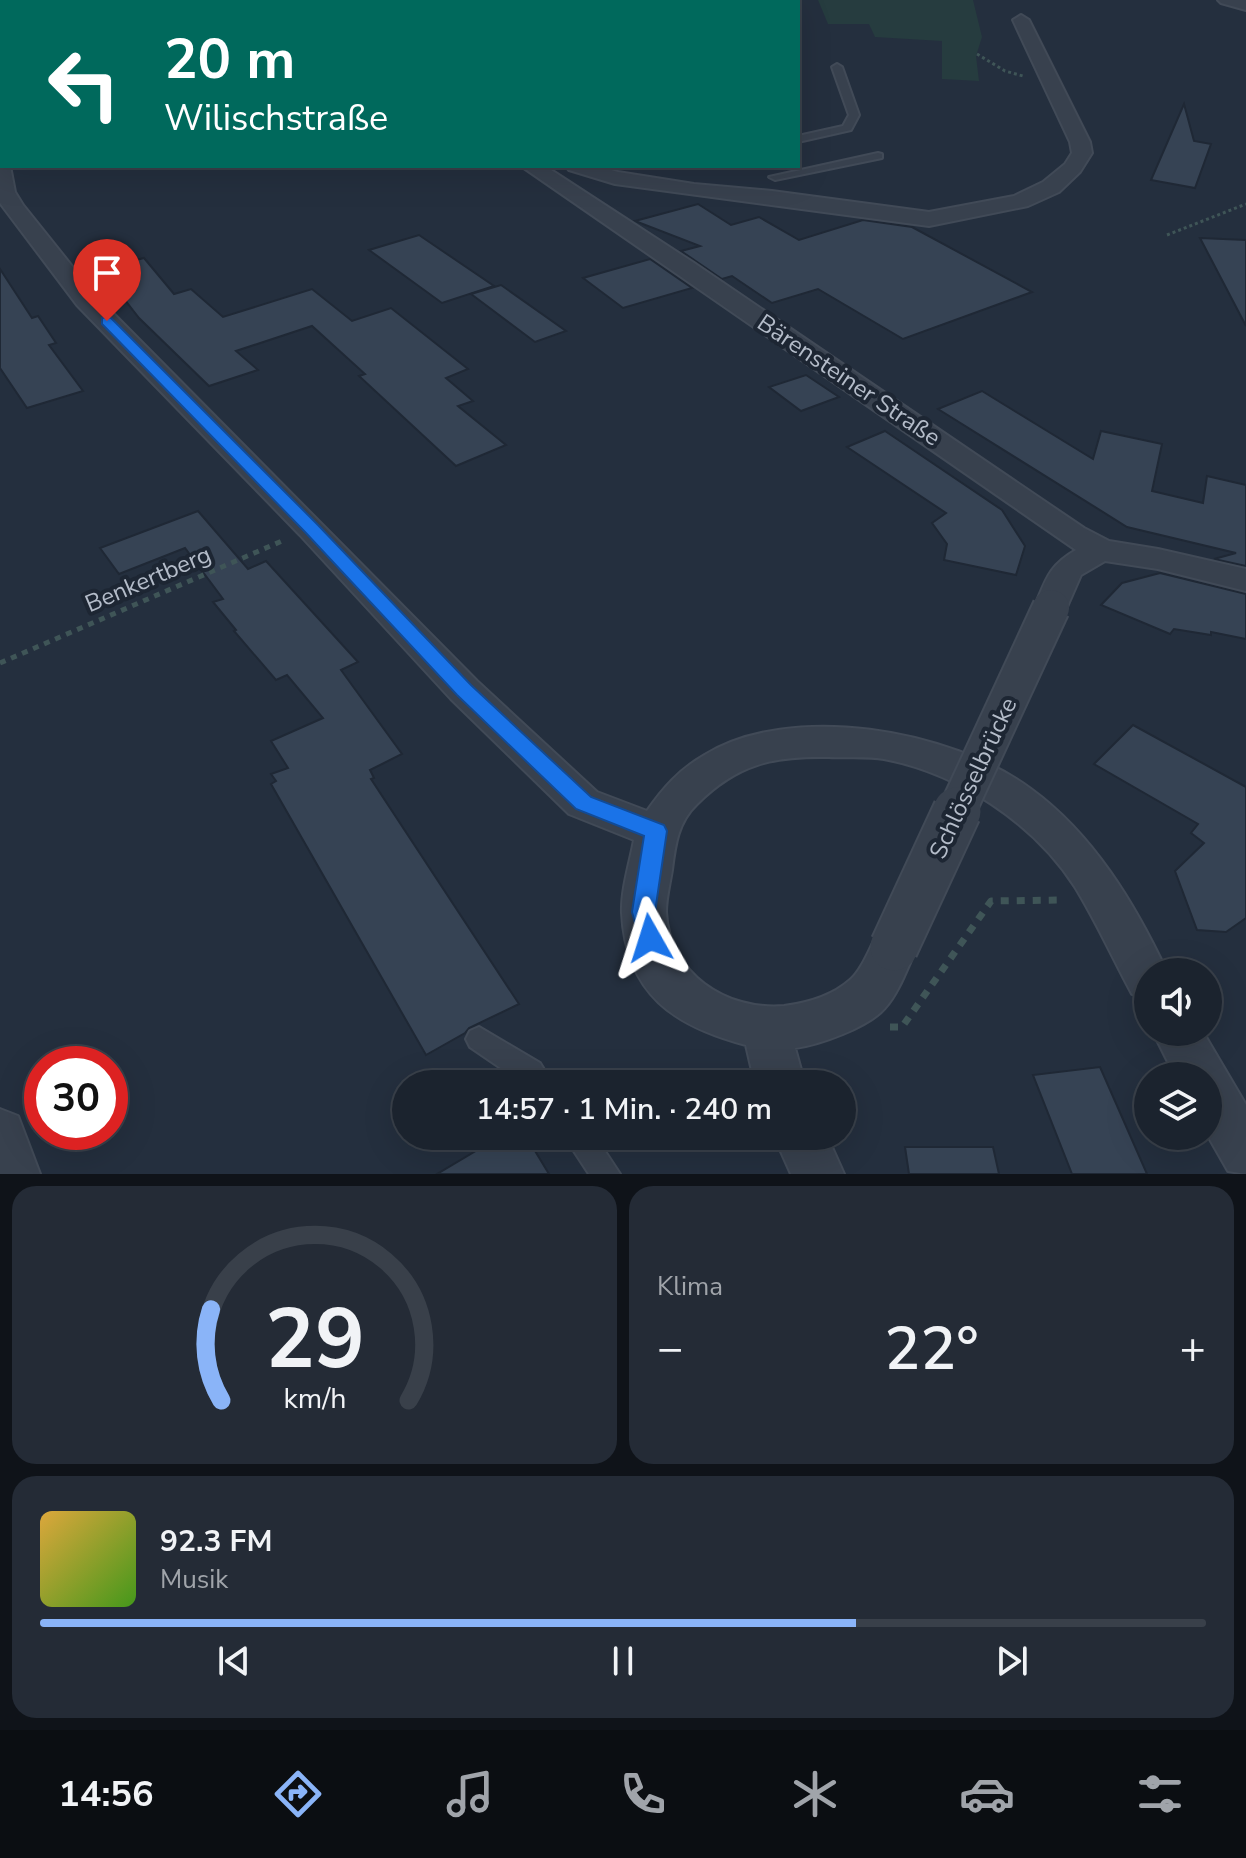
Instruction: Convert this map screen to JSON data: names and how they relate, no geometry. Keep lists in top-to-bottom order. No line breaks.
{"streets":{"street":["Bärensteiner Straße","Schlösselbrücke"],"path":["Benkertberg"]},"crossings":[["Bärensteiner Straße","Schlösselbrücke"]],"page":{"turn":["20 m","Wilischstraße"],"limit":"30","trip":"14:57 · 1 Min. · 240 m","tile":"Klima","heat":["−","22°","+"],"song":["92.3 FM","Musik"],"tabs":"14:56","gauge":["29","km/h"]}}
